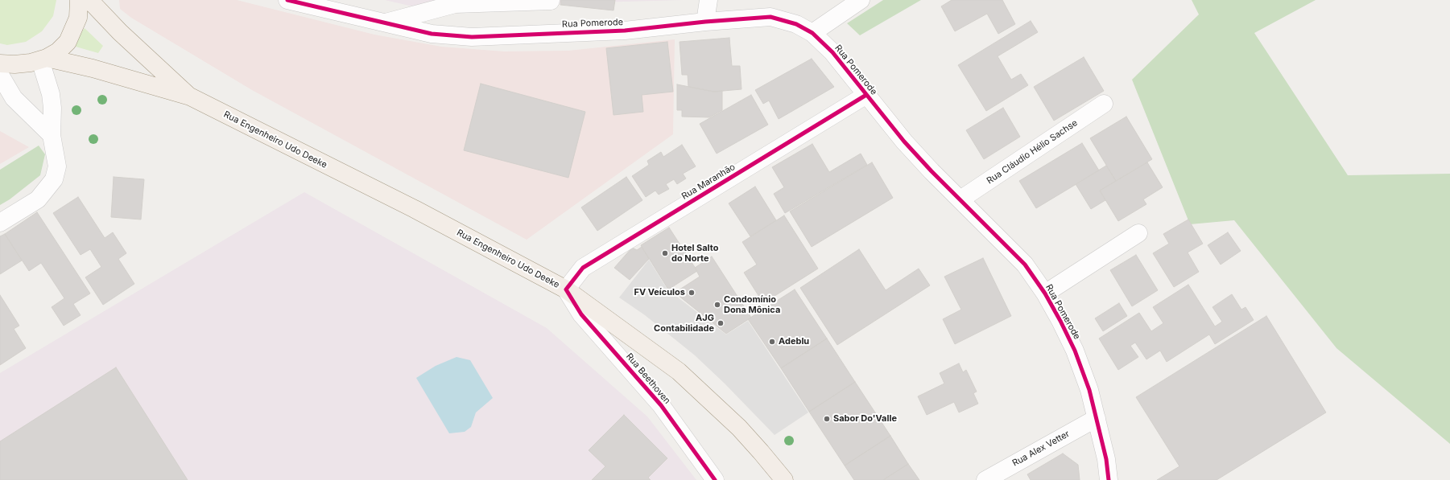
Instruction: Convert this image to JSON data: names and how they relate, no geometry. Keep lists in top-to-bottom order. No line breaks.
{"streets":{"main road":["Rua Engenheiro Udo Deeke"],"street":["Rua Pomerode","Rua Cláudio Hélio Sachse","Rua Maranhão","Rua Beethoven","Rua Alex Vetter"]},"crossings":[["Rua Pomerode","Rua Cláudio Hélio Sachse"],["Rua Pomerode","Rua Maranhão"],["Rua Pomerode","Rua Alex Vetter"],["Rua Engenheiro Udo Deeke","Rua Maranhão"],["Rua Engenheiro Udo Deeke","Rua Beethoven"],["Rua Maranhão","Rua Beethoven"]],"places":["Hotel Salto do Norte","FV Veículos","Condomínio Dona Mônica","AJG Contabilidade","Adeblu","Sabor Do'Valle"]}
